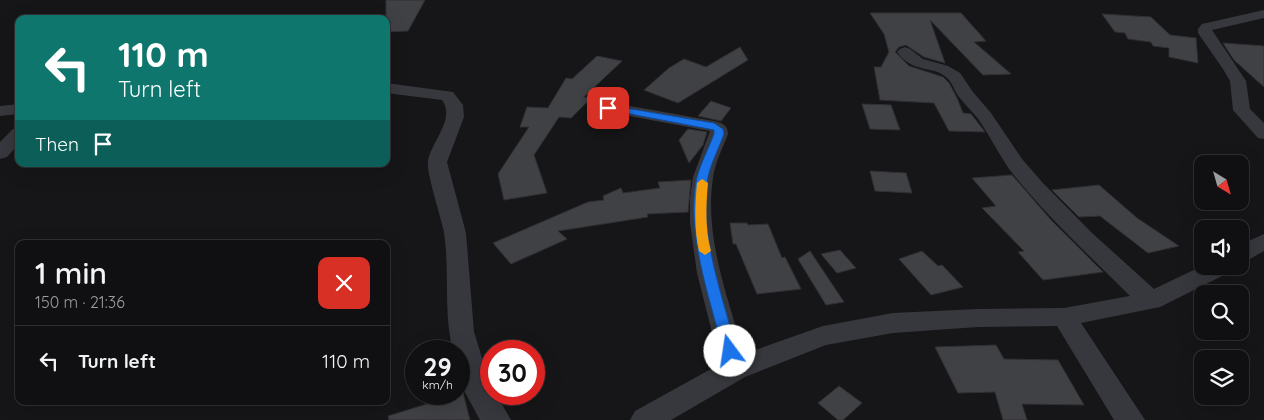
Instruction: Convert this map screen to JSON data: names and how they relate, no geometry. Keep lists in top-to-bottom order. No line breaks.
{"north":"bottom right","page":{"turn":["110 m","Turn left"],"then":"Then","heading":["1 min","150 m · 21:36"],"list":[{"name":"Turn left","value":"110 m"}],"speed":"29 km/h","limit":"30"}}
